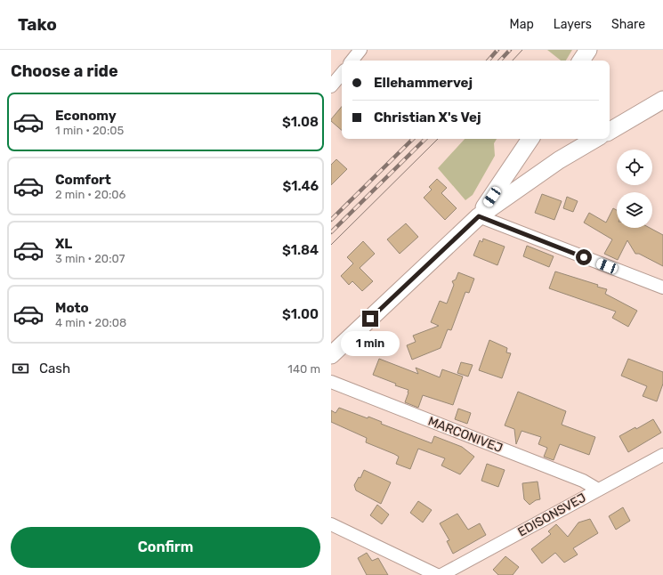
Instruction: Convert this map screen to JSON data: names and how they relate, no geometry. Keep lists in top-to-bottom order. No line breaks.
{"streets":{"street":["MARCONIVEJ","EDISONSVEJ"]},"crossings":[["MARCONIVEJ","EDISONSVEJ"]],"page":{"header":"Tako","nav":["Map","Layers","Share"],"heading":"Choose a ride","banner":["Ellehammervej","Christian X's Vej"],"list":[{"name":"Economy","note":"1 min · 20:05","value":"$1.08"},{"name":"Comfort","note":"2 min · 20:06","value":"$1.46"},{"name":"XL","note":"3 min · 20:07","value":"$1.84"},{"name":"Moto","note":"4 min · 20:08","value":"$1.00"}],"bubble":"1 min","pay":["Cash","140 m"],"buttons":"Confirm"}}
